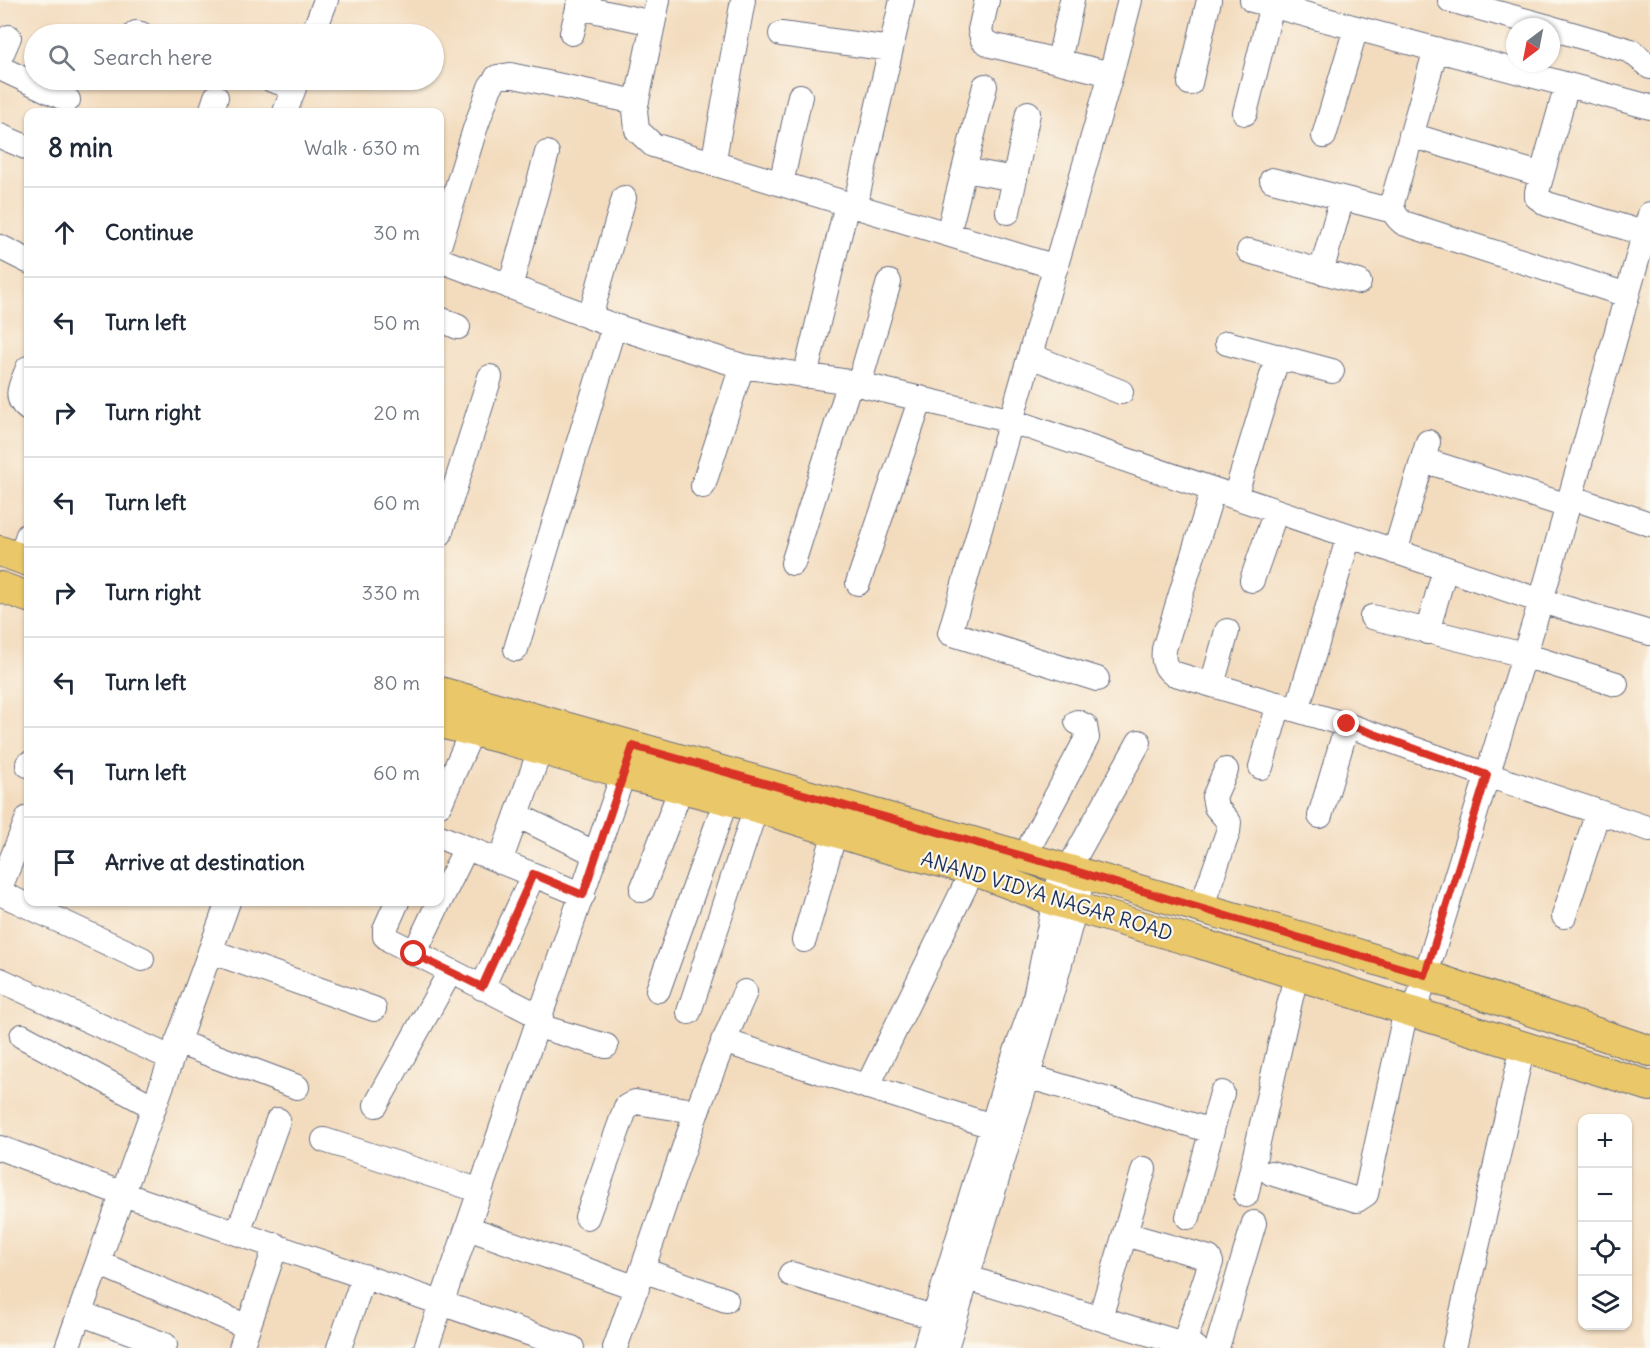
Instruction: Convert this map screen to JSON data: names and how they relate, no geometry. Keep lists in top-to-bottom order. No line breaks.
{"streets":{"main road":["ANAND VIDYA NAGAR ROAD"]},"north":"bottom left","page":{"search":"Search here","heading":["8 min","Walk · 630 m"],"list":[["Continue","30 m"],["Turn left","50 m"],["Turn right","20 m"],["Turn left","60 m"],["Turn right","330 m"],["Turn left","80 m"],["Turn left","60 m"],"Arrive at destination"],"map_buttons":["+","−"]}}
